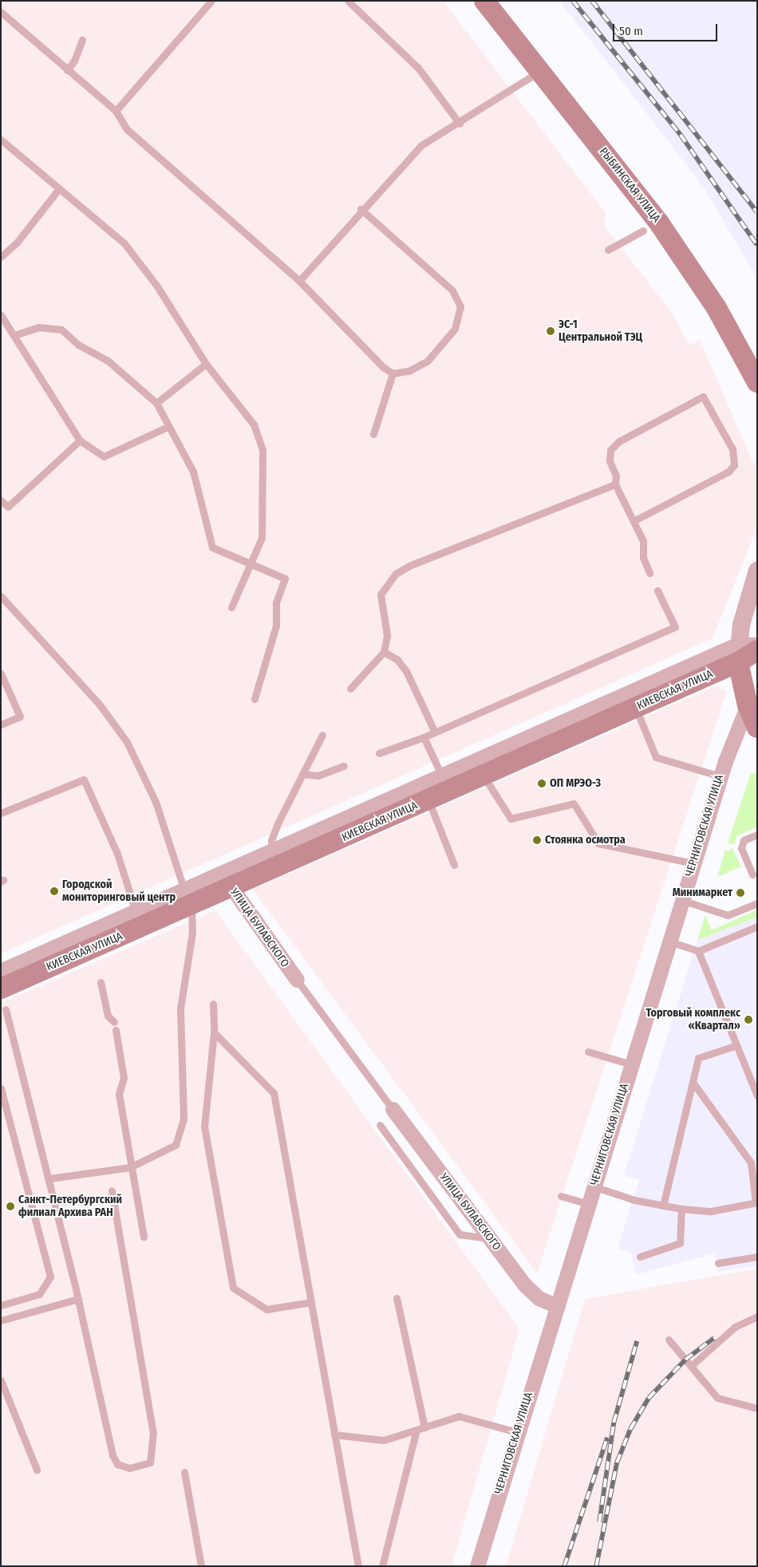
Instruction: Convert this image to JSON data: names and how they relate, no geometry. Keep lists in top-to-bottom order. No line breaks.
{"streets":{"main road":["РЫБИНСКАЯ УЛИЦА","КИЕВСКАЯ УЛИЦА"],"street":["ЧЕРНИГОВСКАЯ УЛИЦА","УЛИЦА БУЛАВСКОГО"]},"crossings":[["КИЕВСКАЯ УЛИЦА","УЛИЦА БУЛАВСКОГО"],["ЧЕРНИГОВСКАЯ УЛИЦА","УЛИЦА БУЛАВСКОГО"]],"places":["ЭС-1 Центральной ТЭЦ","ОП МРЭО-3","Стоянка осмотра","Городской мониторинговый центр","Минимаркет","Торговый комплекс «Квартал»","Санкт-Петербургский филиал Архива РАН"],"scale_bar":"50 m"}
